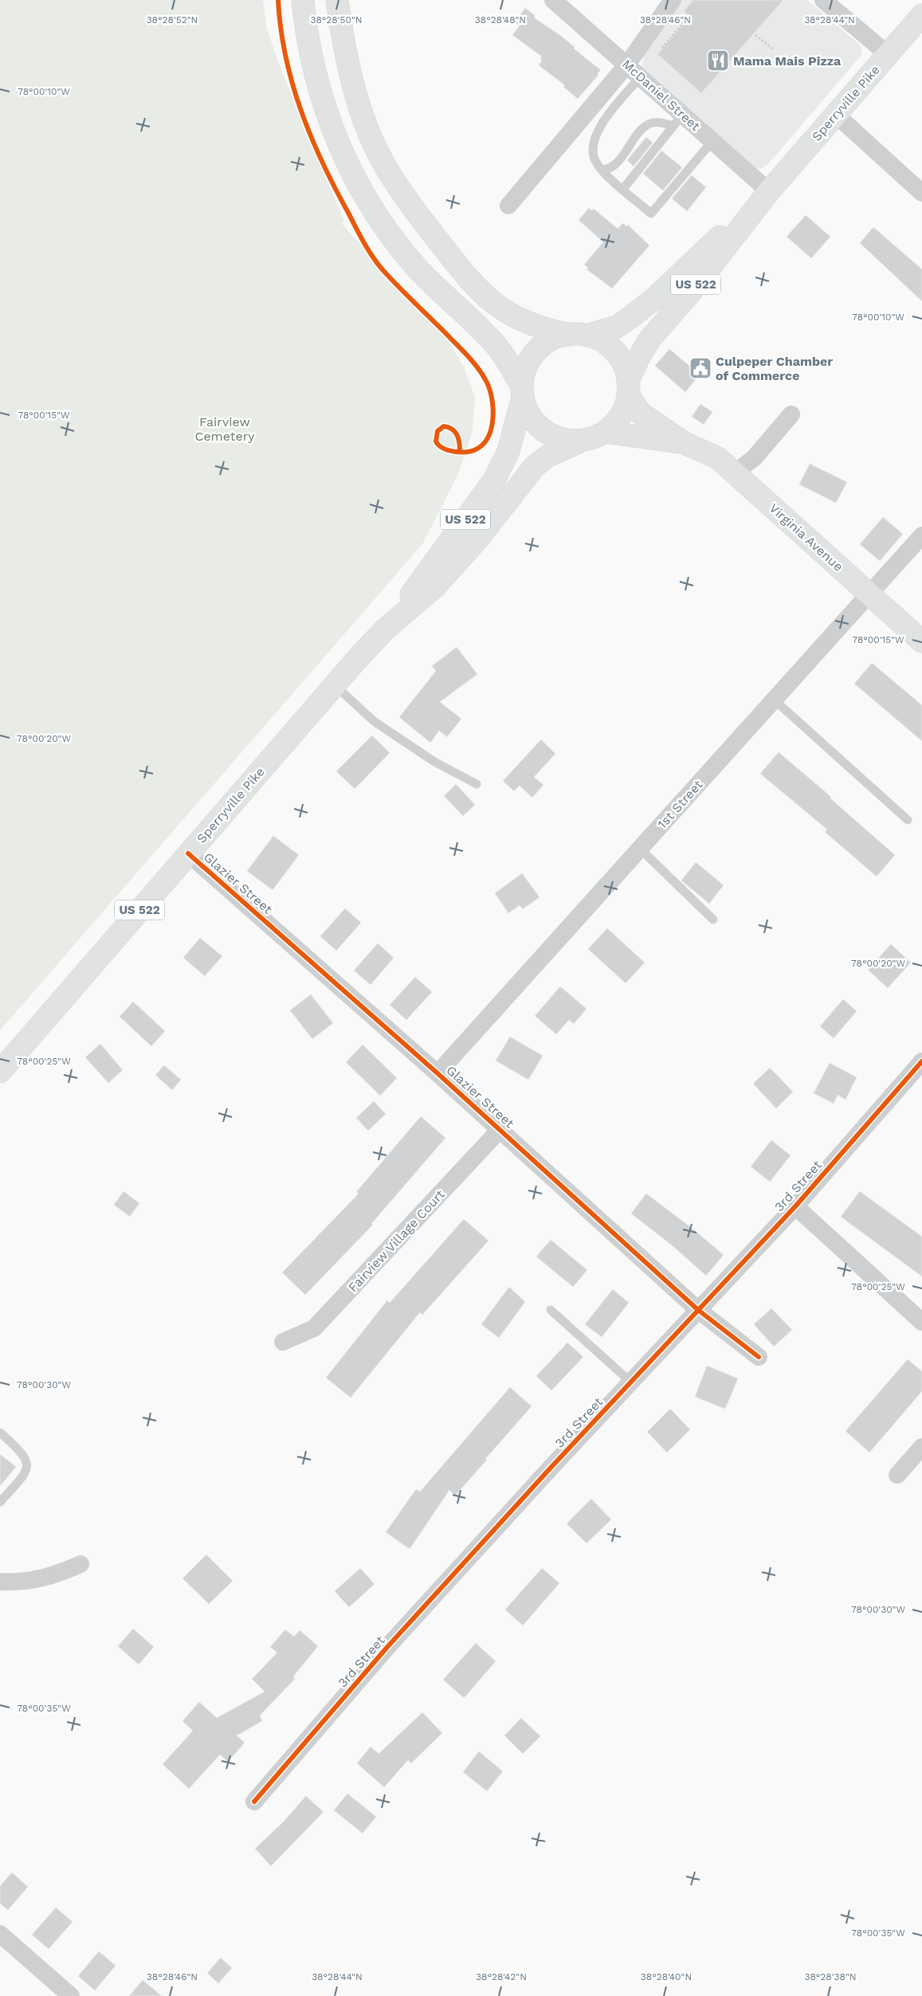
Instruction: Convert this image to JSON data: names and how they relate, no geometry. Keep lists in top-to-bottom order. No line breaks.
{"streets":{"main road":["Sperryville Pike","US 522","Virginia Avenue"],"street":["McDaniel Street","1st Street","Glazier Street","3rd Street","Fairview Village Court"]},"crossings":[["McDaniel Street","Sperryville Pike"],["Sperryville Pike","US 522"],["Sperryville Pike","Virginia Avenue"],["Sperryville Pike","Glazier Street"],["US 522","Virginia Avenue"],["Virginia Avenue","1st Street"],["1st Street","Glazier Street"],["Glazier Street","3rd Street"],["Glazier Street","Fairview Village Court"]],"parks":["Fairview Cemetery"],"places":{"restaurant":["Mama Mais Pizza"],"public building":["Culpeper Chamber of Commerce"]},"coordinates":["38°28'52\"N","38°28'50\"N","38°28'48\"N","38°28'46\"N","38°28'44\"N","78°00'10\"W","78°00'15\"W","78°00'20\"W","78°00'25\"W","78°00'30\"W","78°00'35\"W","38°28'42\"N","38°28'40\"N","38°28'38\"N"]}
